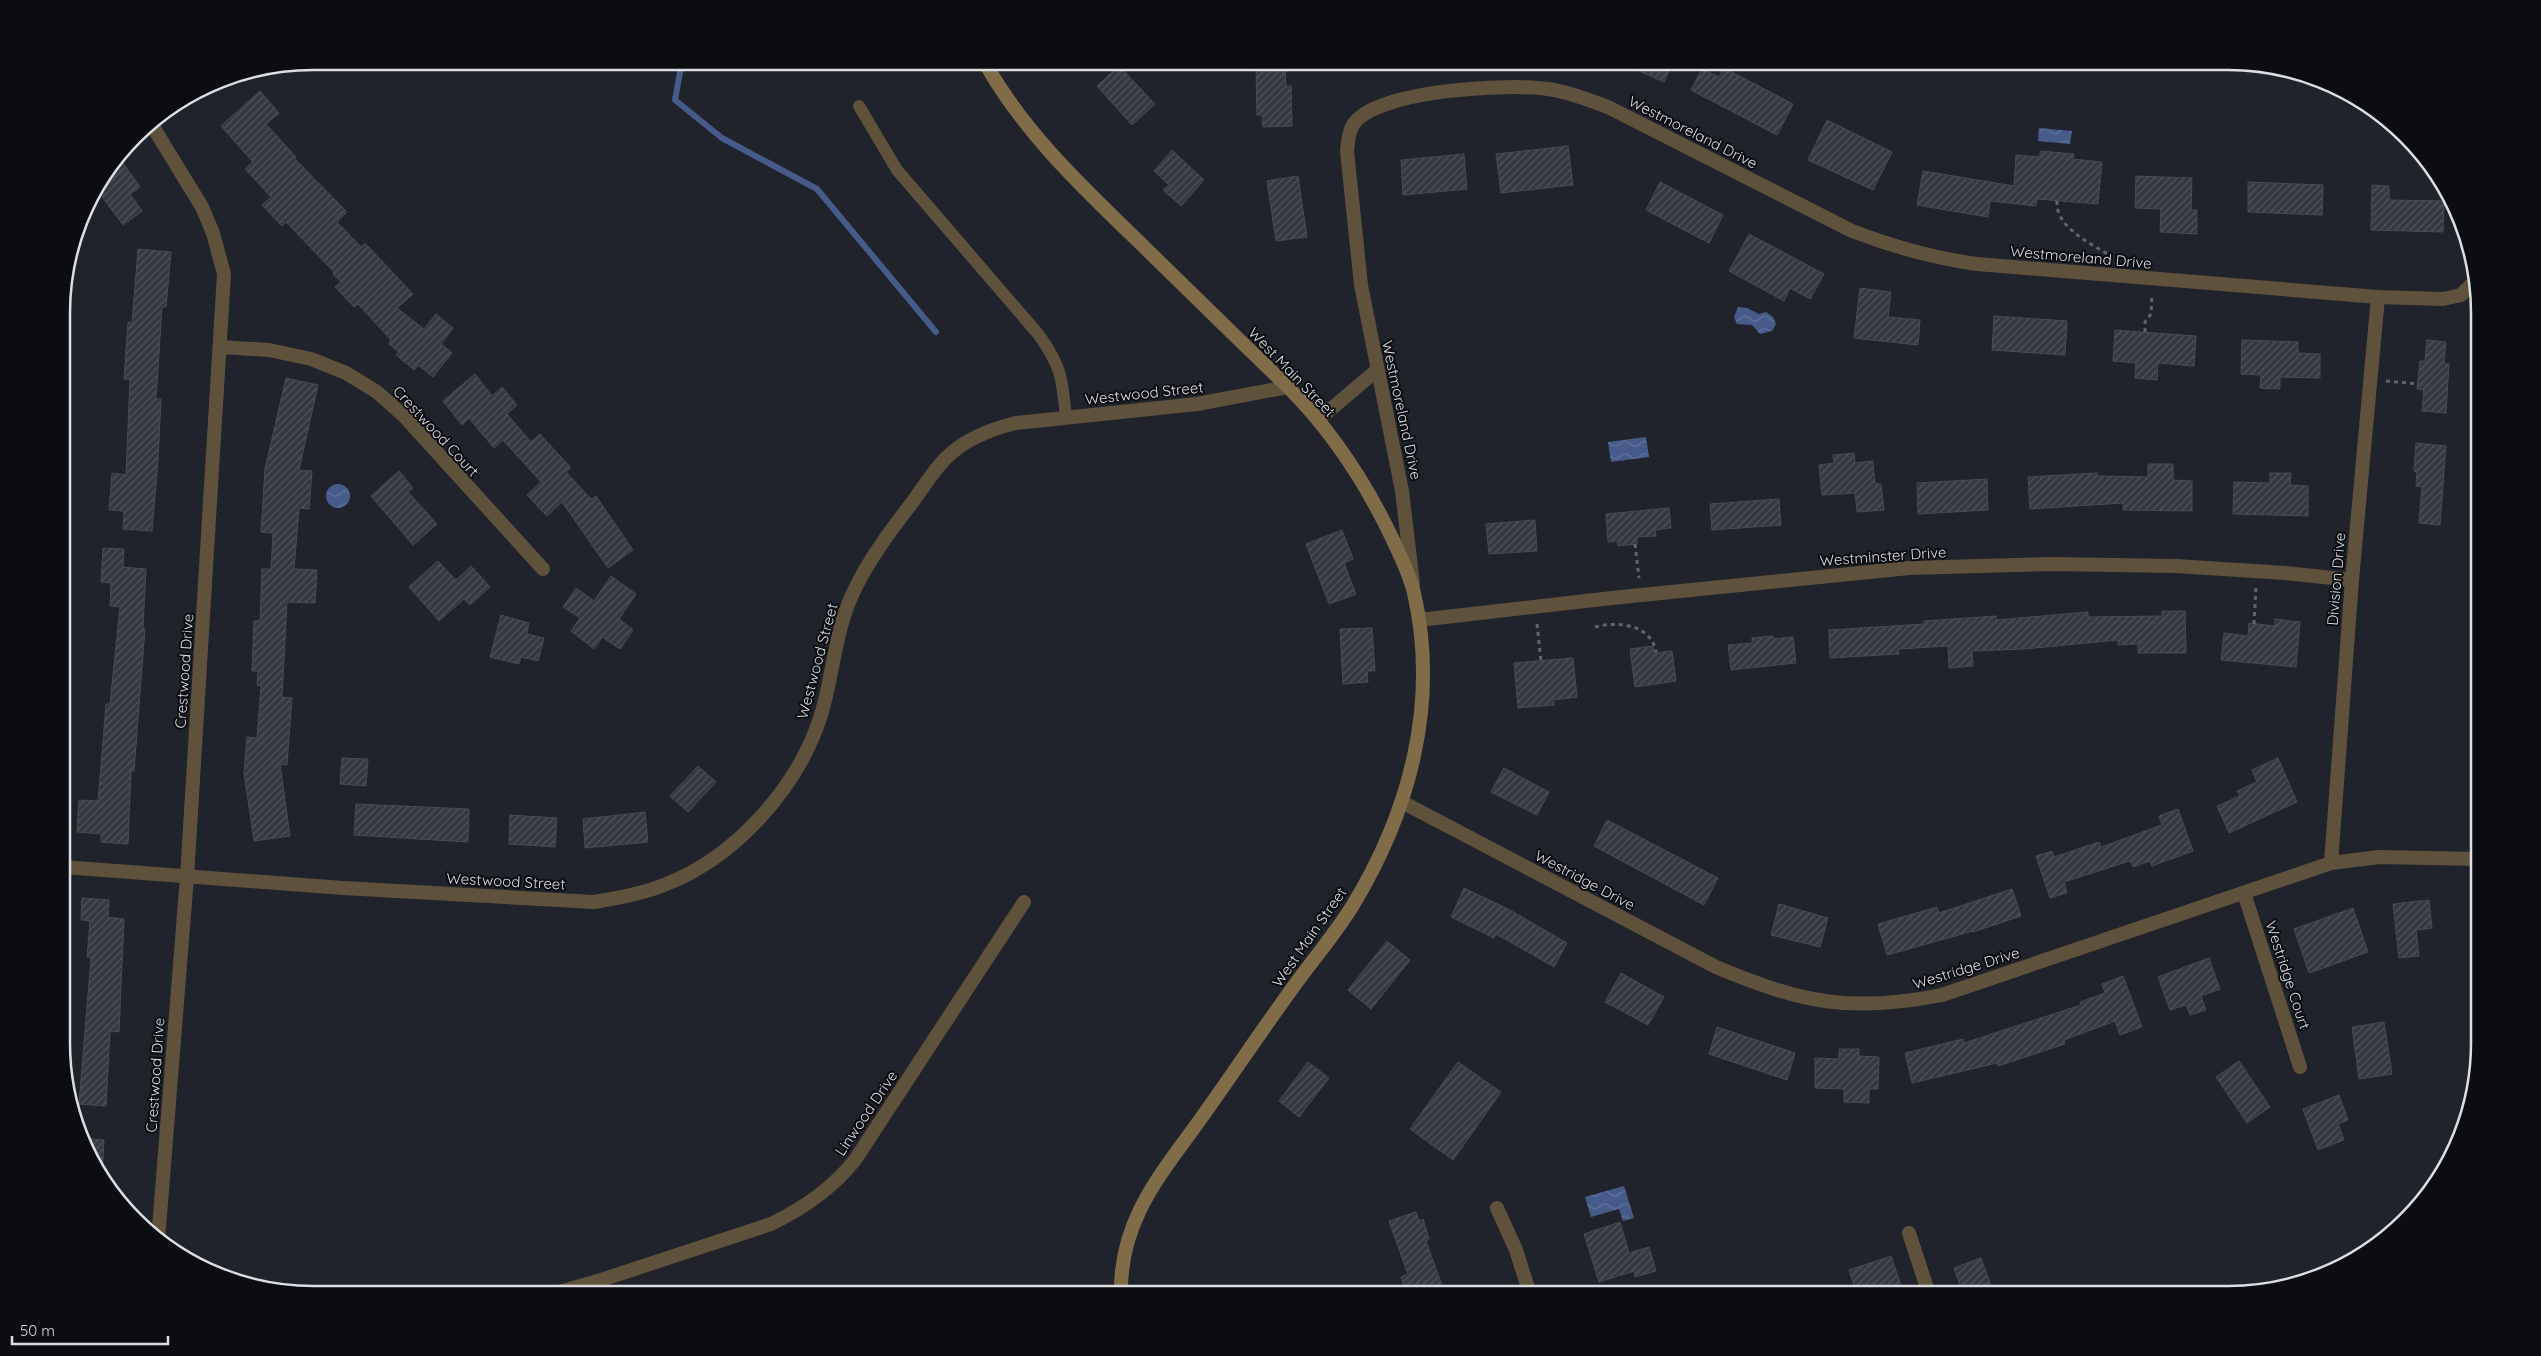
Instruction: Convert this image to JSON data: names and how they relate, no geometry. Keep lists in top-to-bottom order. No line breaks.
{"streets":{"main road":["West Main Street"],"street":["Westmoreland Drive","Westwood Street","Crestwood Court","Westminster Drive","Division Drive","Crestwood Drive","Westridge Drive","Westridge Court","Linwood Drive"]},"crossings":[["Westmoreland Drive","West Main Street"],["Westmoreland Drive","Division Drive"],["West Main Street","Westwood Street"],["West Main Street","Westminster Drive"],["West Main Street","Westridge Drive"],["Westwood Street","Crestwood Drive"],["Crestwood Court","Crestwood Drive"],["Westminster Drive","Division Drive"],["Division Drive","Westridge Drive"],["Westridge Drive","Westridge Court"]],"scale_bar":"50 m"}
